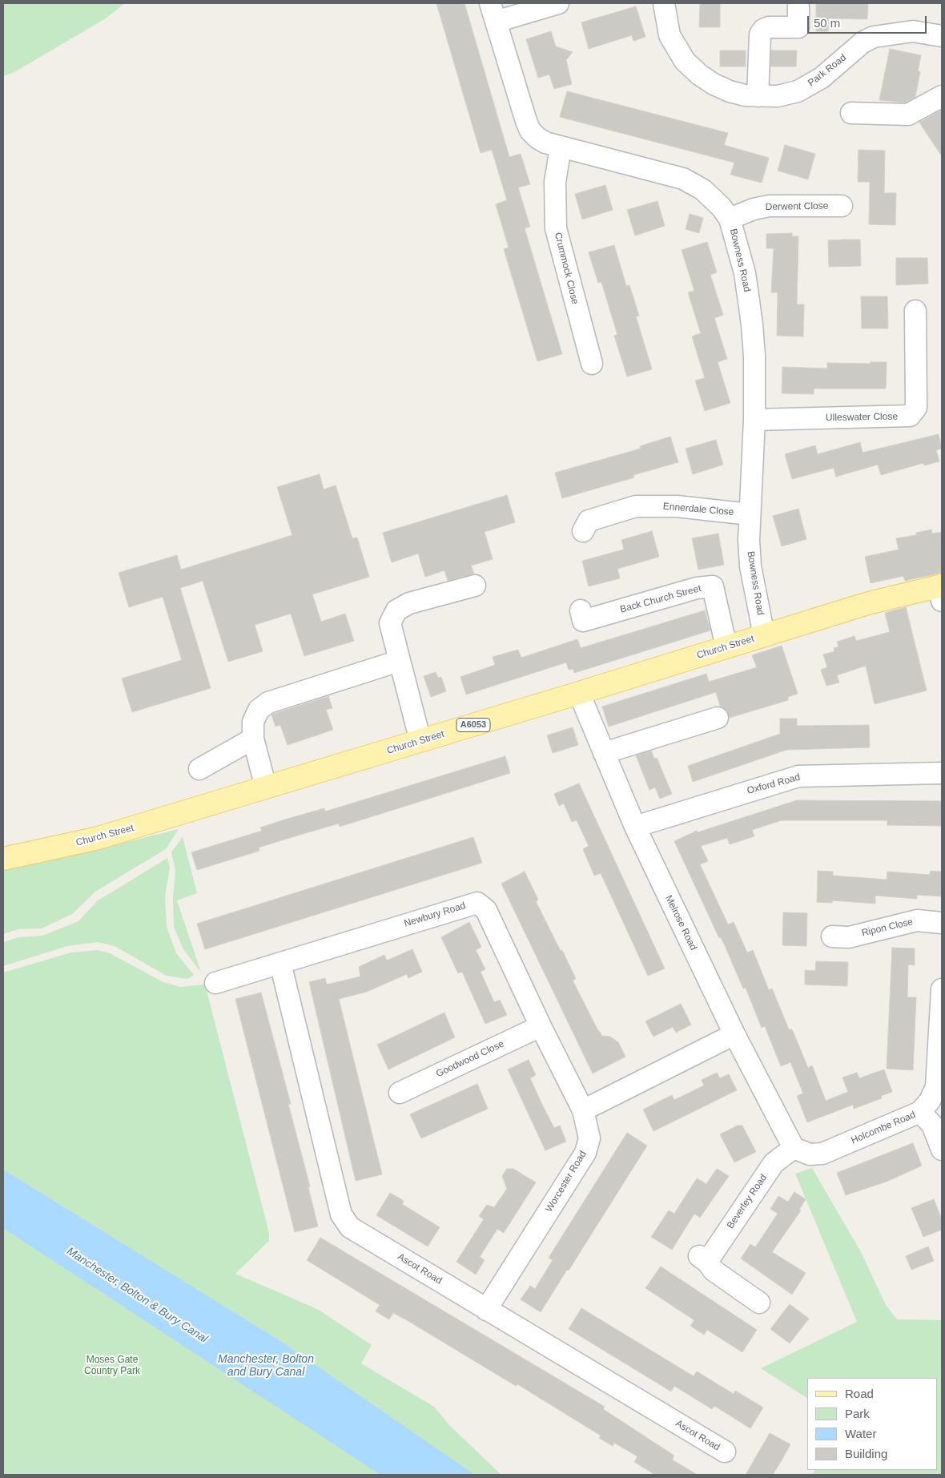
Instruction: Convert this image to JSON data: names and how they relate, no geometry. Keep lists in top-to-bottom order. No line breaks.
{"streets":{"main road":["Church Street","A6053"],"street":["Park Road","Derwent Close","Bowness Road","Crummock Close","Ulleswater Close","Ennerdale Close","Back Church Street","Oxford Road","Newbury Road","Melrose Road","Ripon Close","Goodwood Close","Holcombe Road","Worcester Road","Beverley Road","Ascot Road"]},"crossings":[["Derwent Close","Bowness Road"],["Bowness Road","Crummock Close"],["Bowness Road","Ulleswater Close"],["Bowness Road","Ennerdale Close"],["Bowness Road","Church Street"],["Back Church Street","Church Street"],["Church Street","Melrose Road"],["Oxford Road","Melrose Road"],["Newbury Road","Goodwood Close"],["Newbury Road","Worcester Road"],["Newbury Road","Ascot Road"],["Melrose Road","Holcombe Road"],["Melrose Road","Beverley Road"],["Holcombe Road","Beverley Road"],["Worcester Road","Ascot Road"]],"water":["Manchester, Bolton & Bury Canal","Manchester, Bolton and Bury Canal"],"parks":["Moses Gate Country Park"],"legend":["Road","Park","Water","Building"],"scale_bar":"50 m"}
